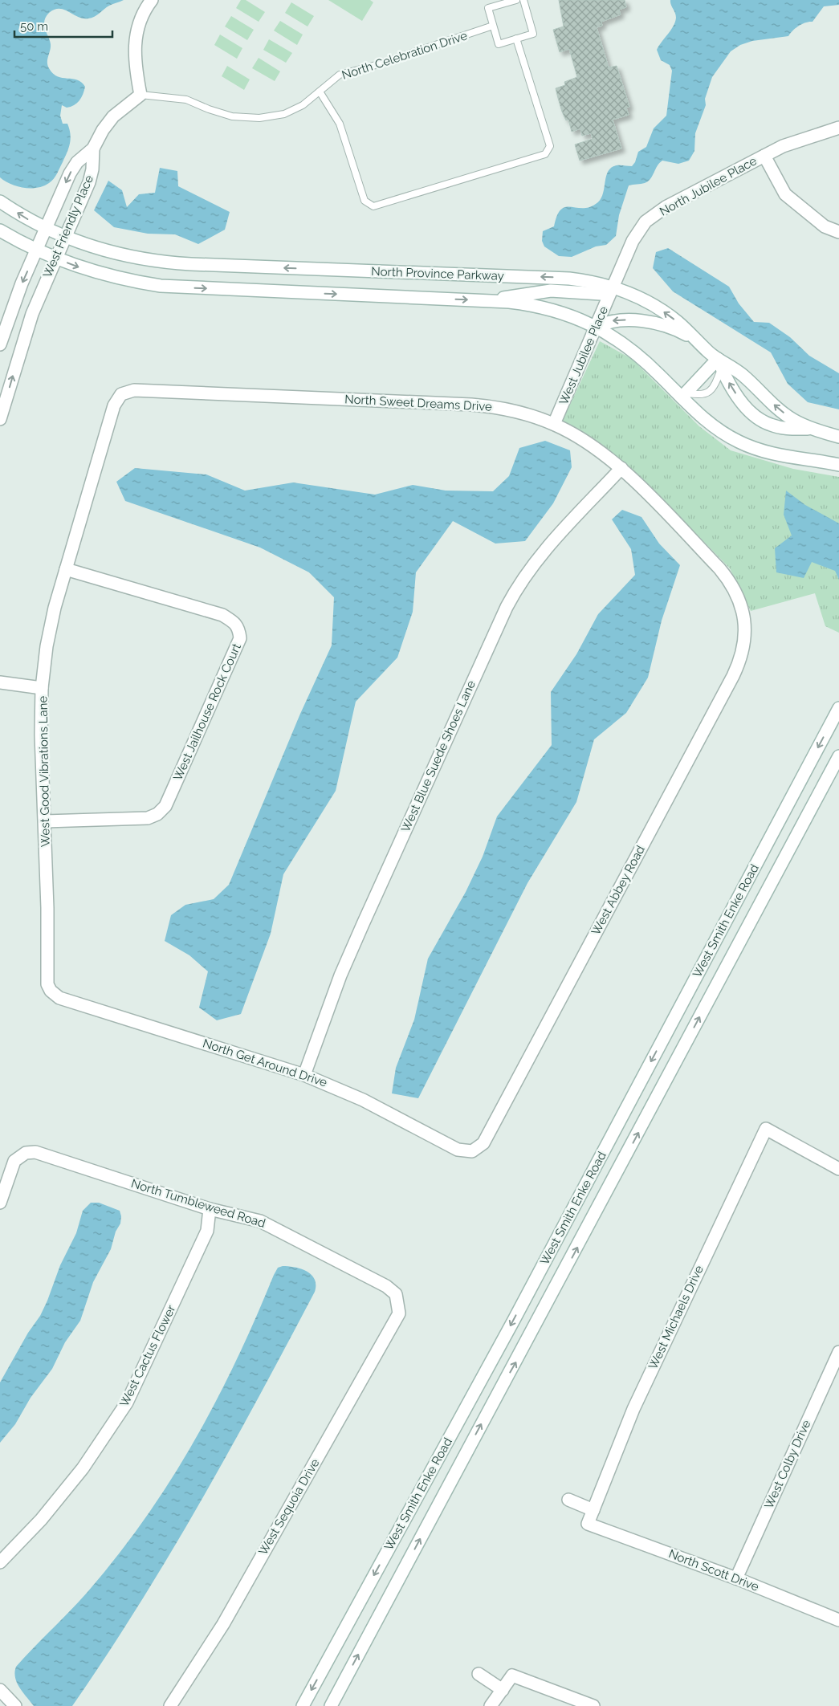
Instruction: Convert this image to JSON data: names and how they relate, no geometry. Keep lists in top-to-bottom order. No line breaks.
{"streets":{"street":["North Jubilee Place","West Friendly Place","North Province Parkway","West Jubilee Place","North Sweet Dreams Drive","West Jailhouse Rock Court","West Blue Suede Shoes Lane","West Good Vibrations Lane","West Abbey Road","West Smith Enke Road","North Get Around Drive","North Tumbleweed Road","West Michaels Drive","West Cactus Flower","West Colby Drive","West Sequoia Drive","North Scott Drive"],"lane":["North Celebration Drive"]},"crossings":[["North Jubilee Place","North Province Parkway"],["North Jubilee Place","West Jubilee Place"],["West Friendly Place","North Province Parkway"],["North Province Parkway","West Jubilee Place"],["West Jubilee Place","North Sweet Dreams Drive"],["North Sweet Dreams Drive","West Blue Suede Shoes Lane"],["North Sweet Dreams Drive","West Good Vibrations Lane"],["North Sweet Dreams Drive","West Abbey Road"],["West Jailhouse Rock Court","West Good Vibrations Lane"],["West Blue Suede Shoes Lane","North Get Around Drive"],["West Good Vibrations Lane","North Get Around Drive"],["West Abbey Road","North Get Around Drive"],["North Tumbleweed Road","West Cactus Flower"],["North Tumbleweed Road","West Sequoia Drive"],["West Michaels Drive","North Scott Drive"],["West Colby Drive","North Scott Drive"]],"scale_bar":"50 m"}
